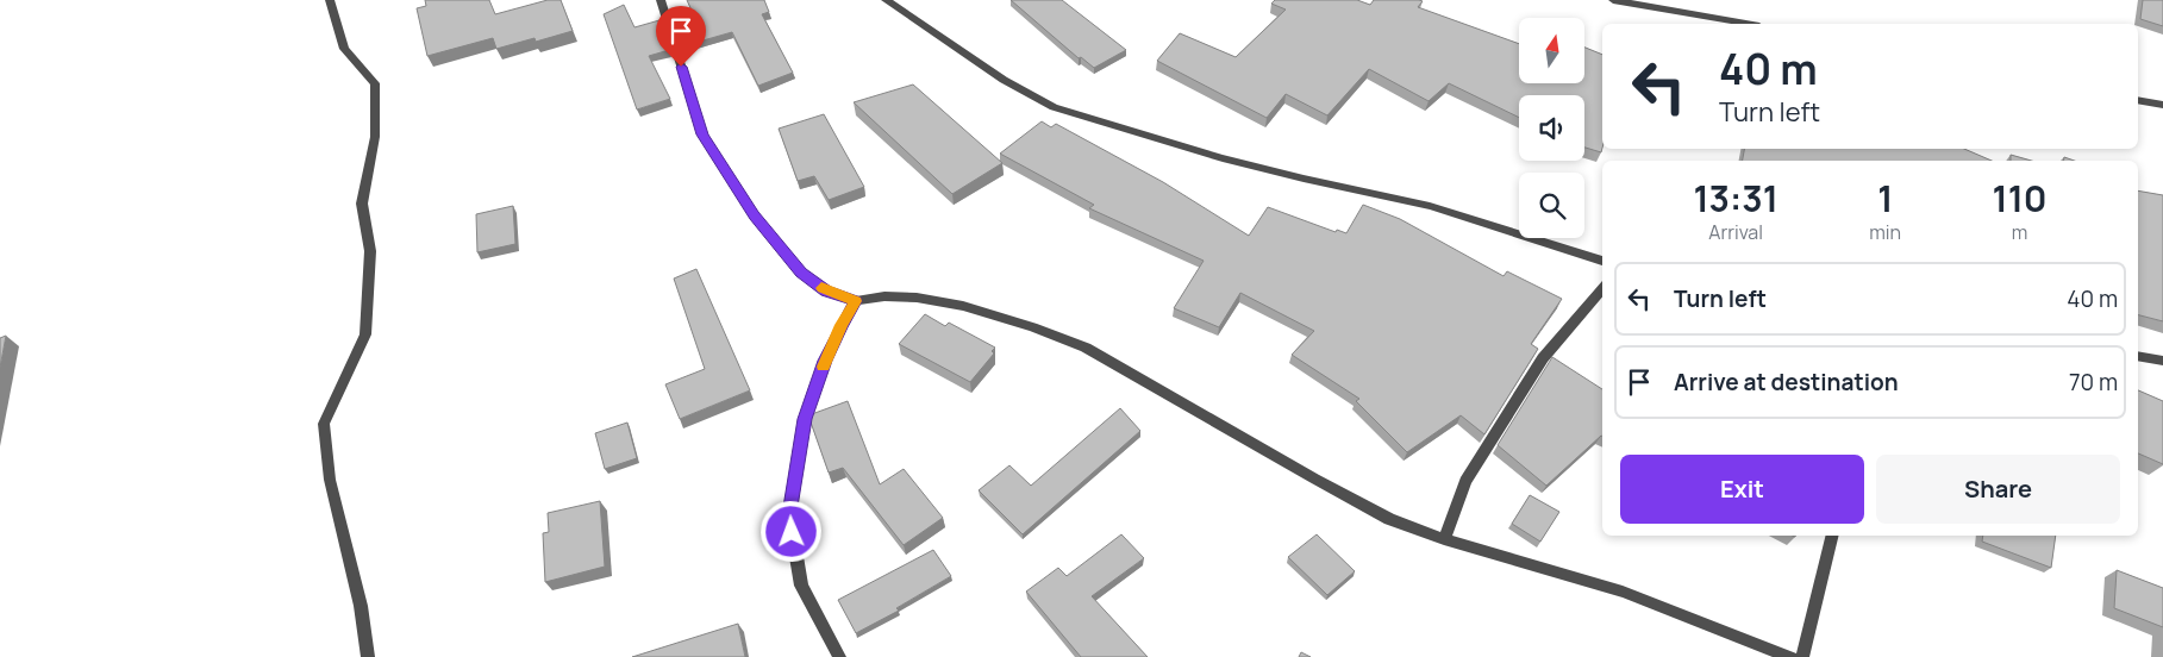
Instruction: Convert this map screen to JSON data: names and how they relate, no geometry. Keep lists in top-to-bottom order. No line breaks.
{"north":"top","page":{"turn":["40 m","Turn left"],"eta":["13:31","Arrival","1","min","110","m"],"list":[{"name":"Turn left","value":"40 m"},{"name":"Arrive at destination","value":"70 m"}],"buttons":["Exit","Share"]}}
